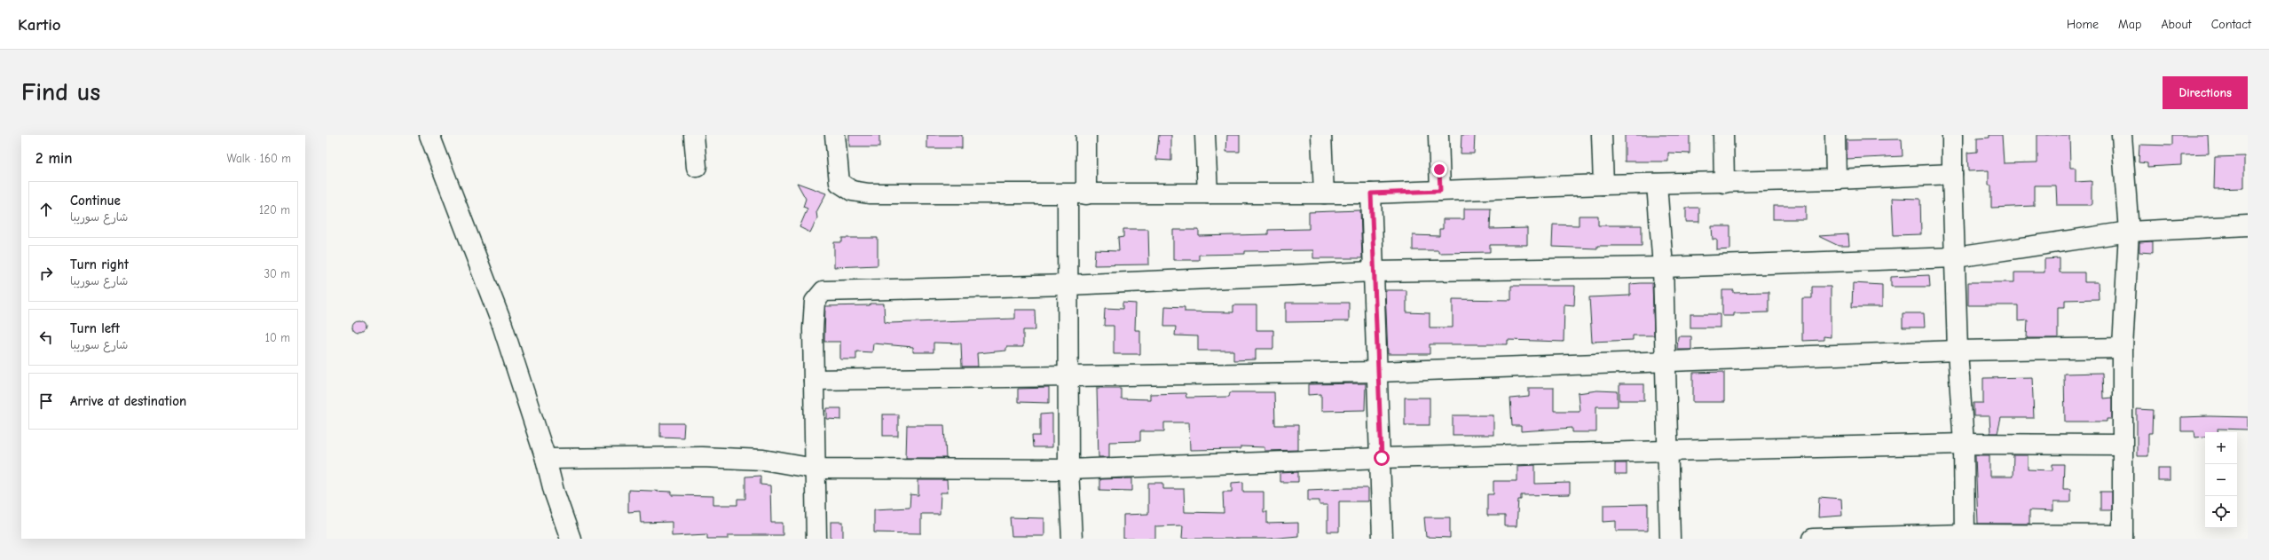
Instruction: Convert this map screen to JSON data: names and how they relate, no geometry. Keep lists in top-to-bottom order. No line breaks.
{"page":{"header":"Kartio","nav":["Home","Map","About","Contact"],"buttons":"Directions","title":"Find us","heading":["2 min","Walk · 160 m"],"list":[["Continue","شارع سوريبا","120 m"],["Turn right","شارع سوريبا","30 m"],["Turn left","شارع سوريبا","10 m"],"Arrive at destination"],"map_buttons":["+","−"]}}
